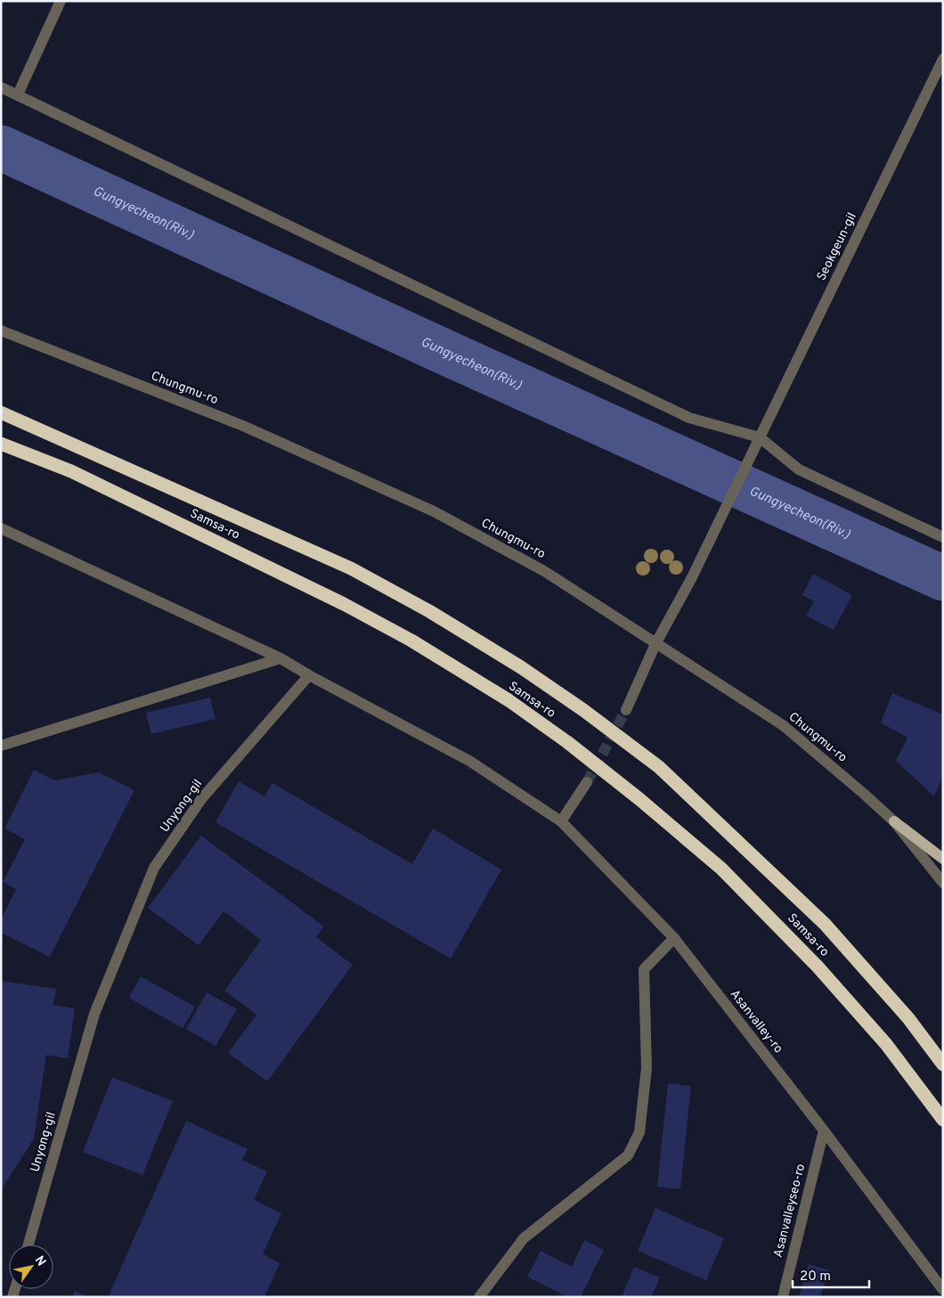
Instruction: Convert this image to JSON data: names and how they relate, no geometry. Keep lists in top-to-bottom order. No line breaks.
{"streets":{"highway":["Samsa-ro"],"street":["Seokgeun-gil","Chungmu-ro","Unyong-gil","Asanvalley-ro","Asanvalleyseo-ro"]},"crossings":[["Seokgeun-gil","Chungmu-ro"],["Asanvalley-ro","Asanvalleyseo-ro"]],"water":["Gungyecheon(Riv.)"],"scale_bar":"20 m","north":"top right"}
